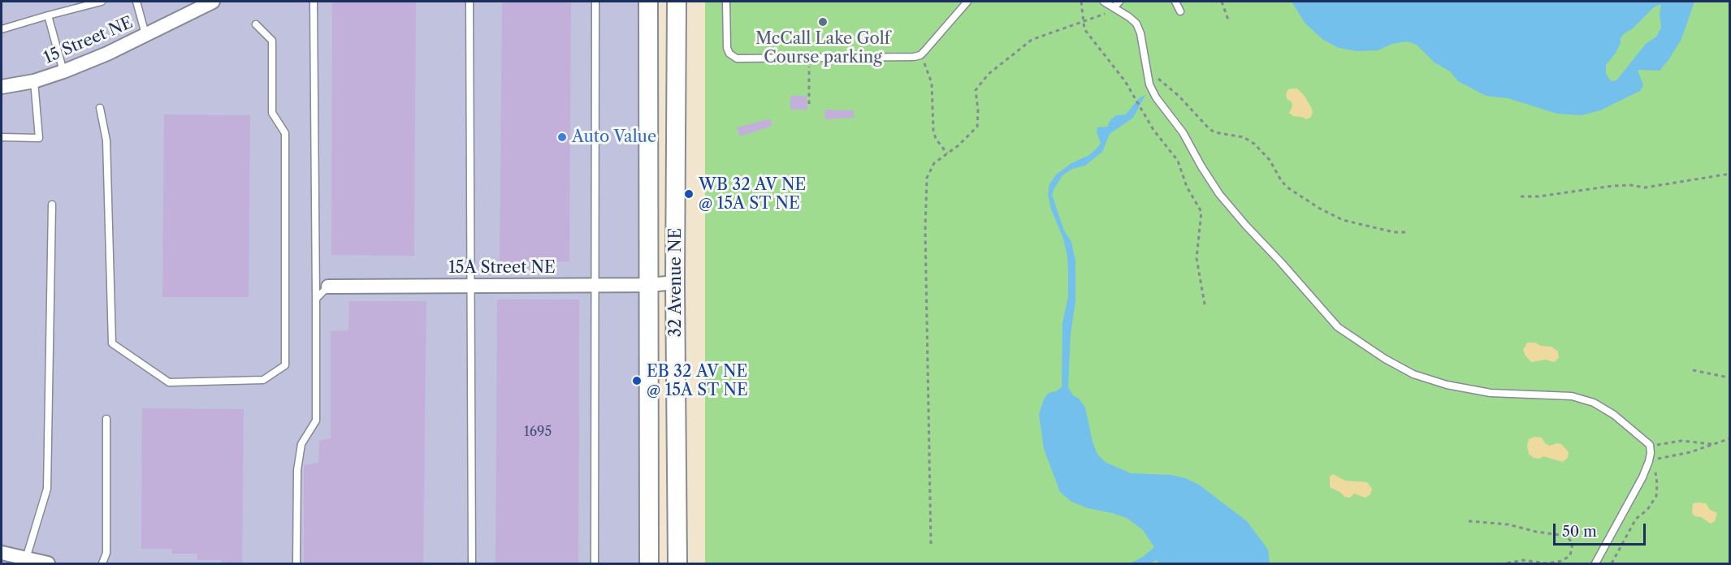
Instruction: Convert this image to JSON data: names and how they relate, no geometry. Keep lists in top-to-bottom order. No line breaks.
{"streets":{"main road":["32 Avenue NE"],"street":["15 Street NE","15A Street NE"]},"crossings":[["15A Street NE","32 Avenue NE"]],"places":["McCall Lake Golf Course parking","Auto Value","WB 32 AV NE @ 15A ST NE","EB 32 AV NE @ 15A ST NE"],"house_numbers":["1695"],"scale_bar":"50 m"}
